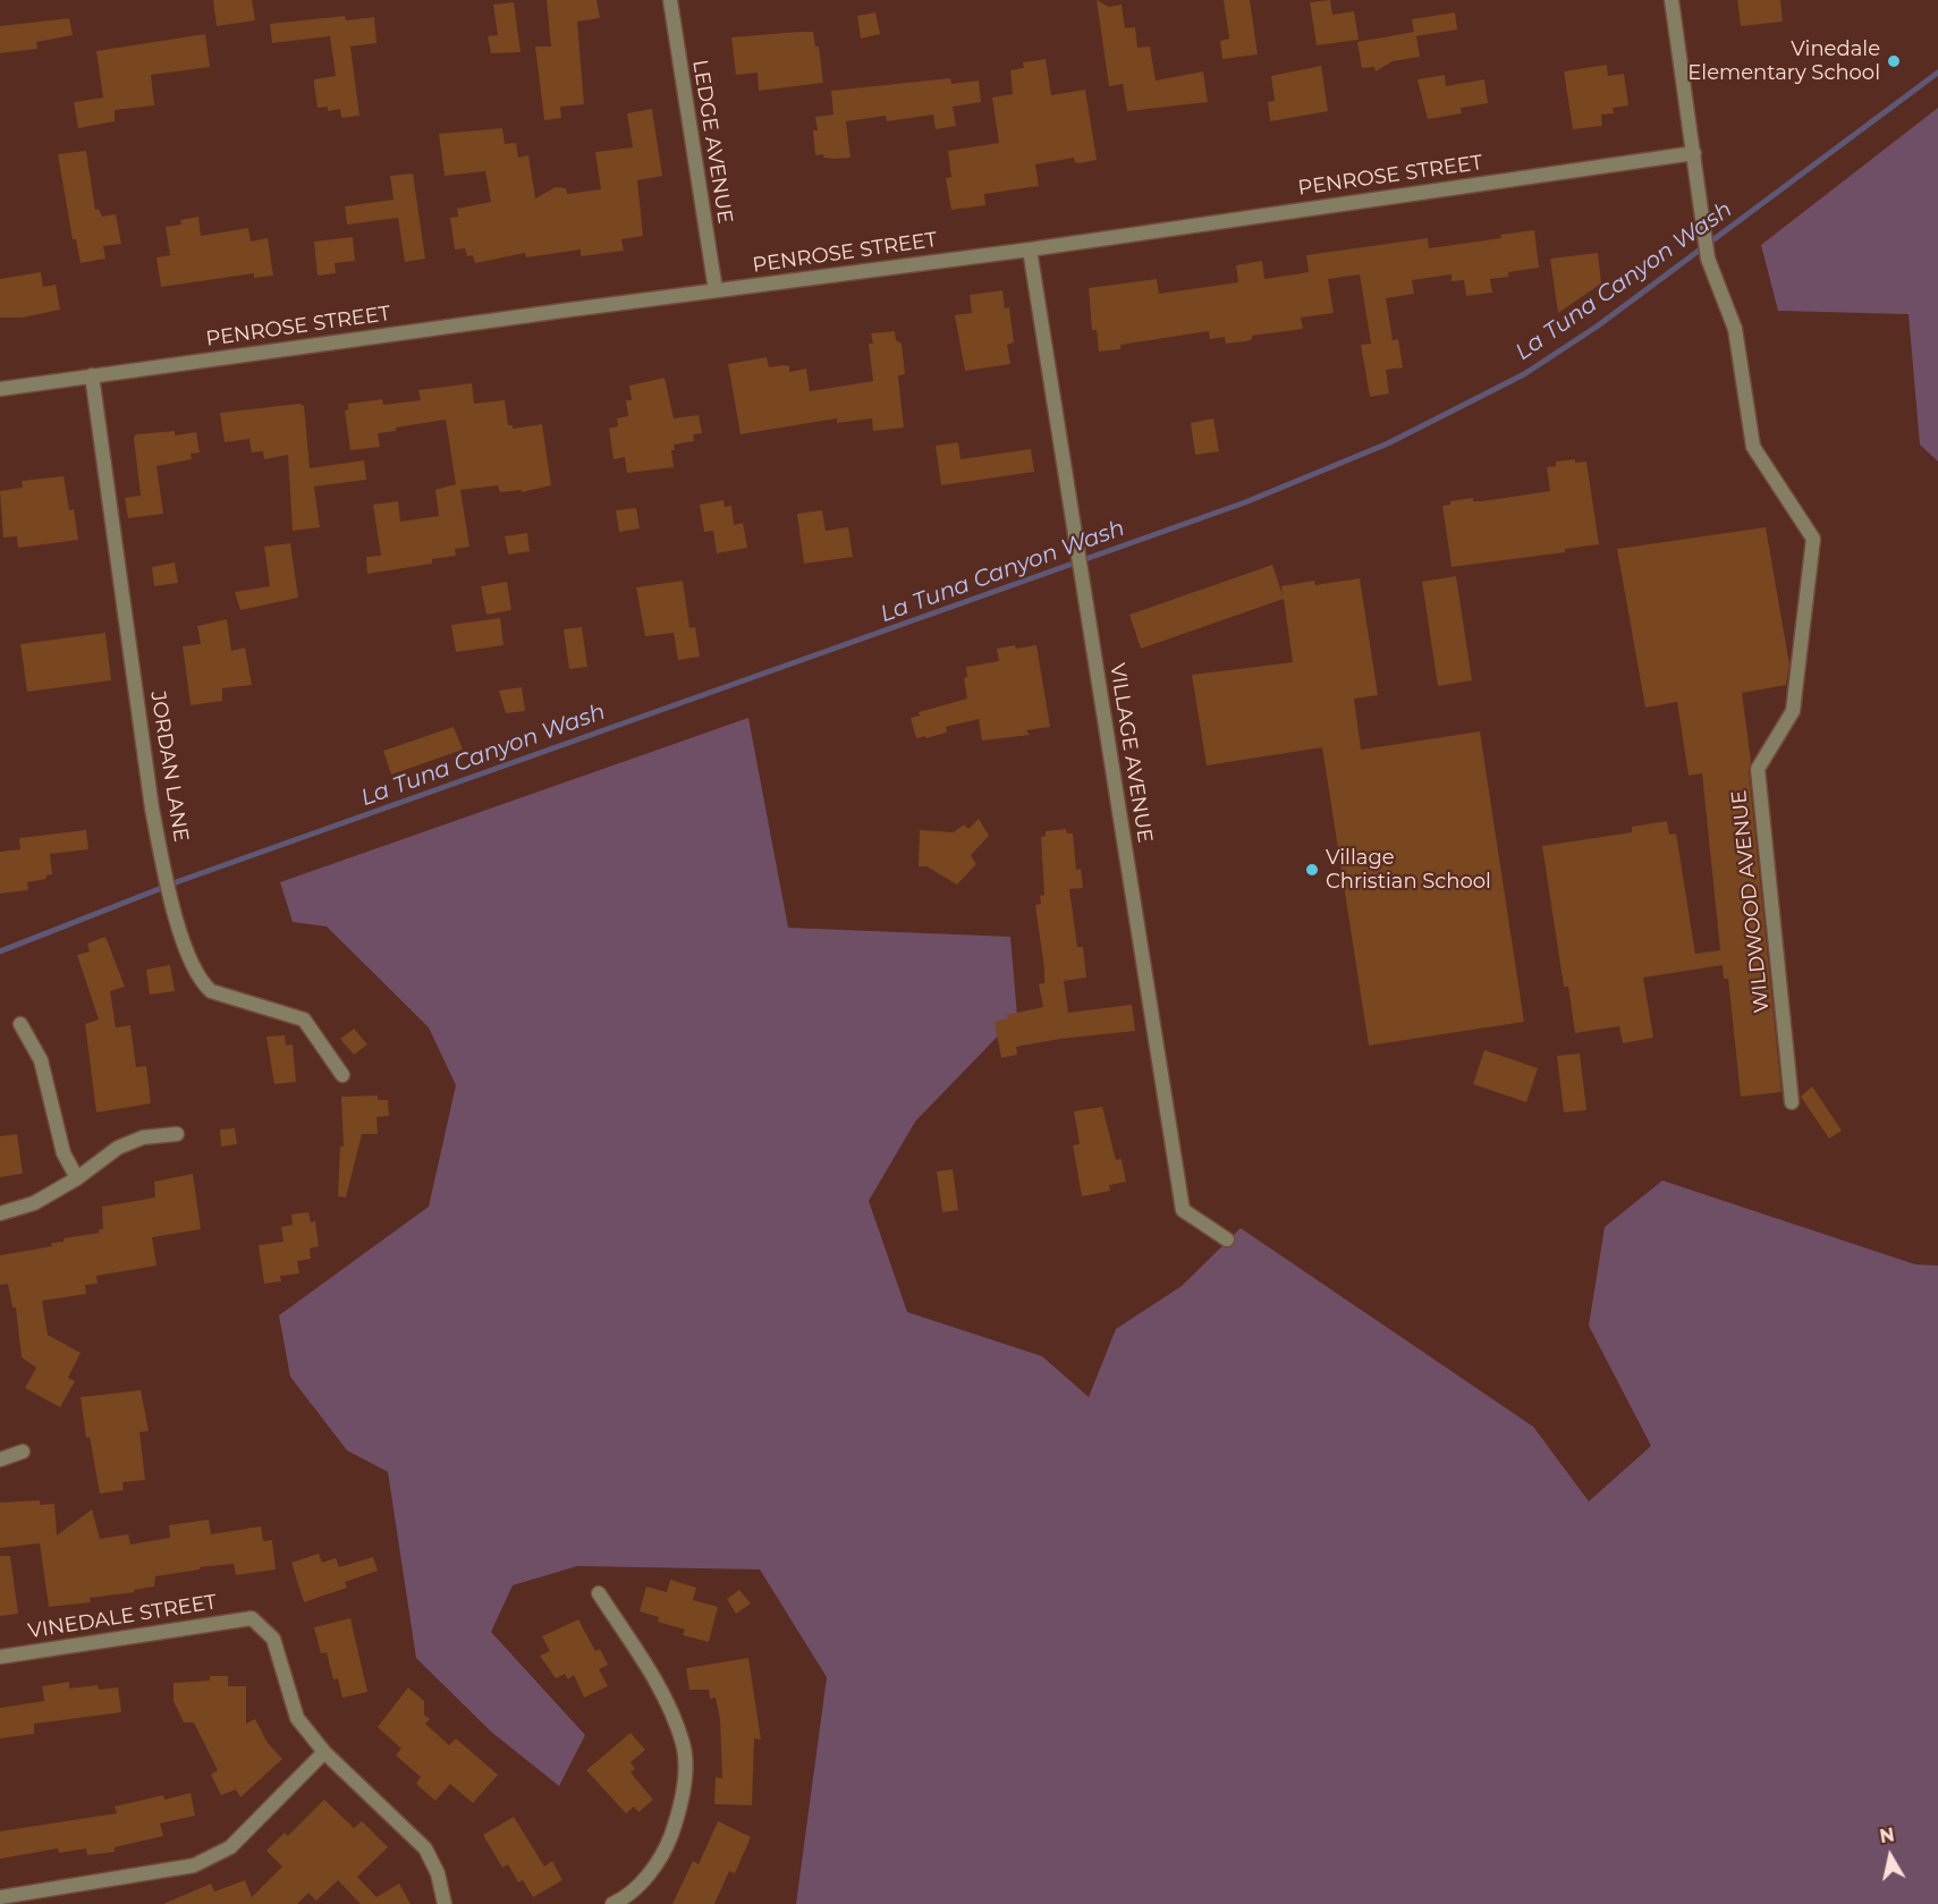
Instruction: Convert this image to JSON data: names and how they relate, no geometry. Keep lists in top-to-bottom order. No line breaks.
{"streets":{"street":["LEDGE AVENUE","PENROSE STREET","VILLAGE AVENUE","JORDAN LANE","WILDWOOD AVENUE","VINEDALE STREET"]},"crossings":[["LEDGE AVENUE","PENROSE STREET"],["PENROSE STREET","VILLAGE AVENUE"],["PENROSE STREET","JORDAN LANE"],["PENROSE STREET","WILDWOOD AVENUE"]],"water":["La Tuna Canyon Wash"],"places":["Vinedale Elementary School","Village Christian School"],"north":"top"}
